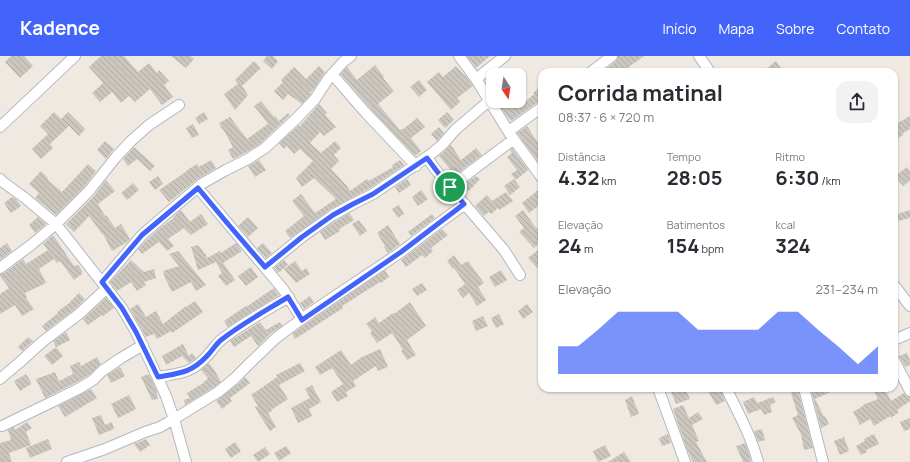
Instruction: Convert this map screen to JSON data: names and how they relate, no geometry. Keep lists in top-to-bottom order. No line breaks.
{"north":"bottom","page":{"header":"Kadence","nav":["Início","Mapa","Sobre","Contato"],"heading":["Corrida matinal","08:37 · 6 × 720 m"],"stats":[["Distância","4.32 km"],["Tempo","28:05"],["Ritmo","6:30 /km"],["Elevação","24 m"],["Batimentos","154 bpm"],["kcal","324"]],"chart":["Elevação","231–234 m"]}}
